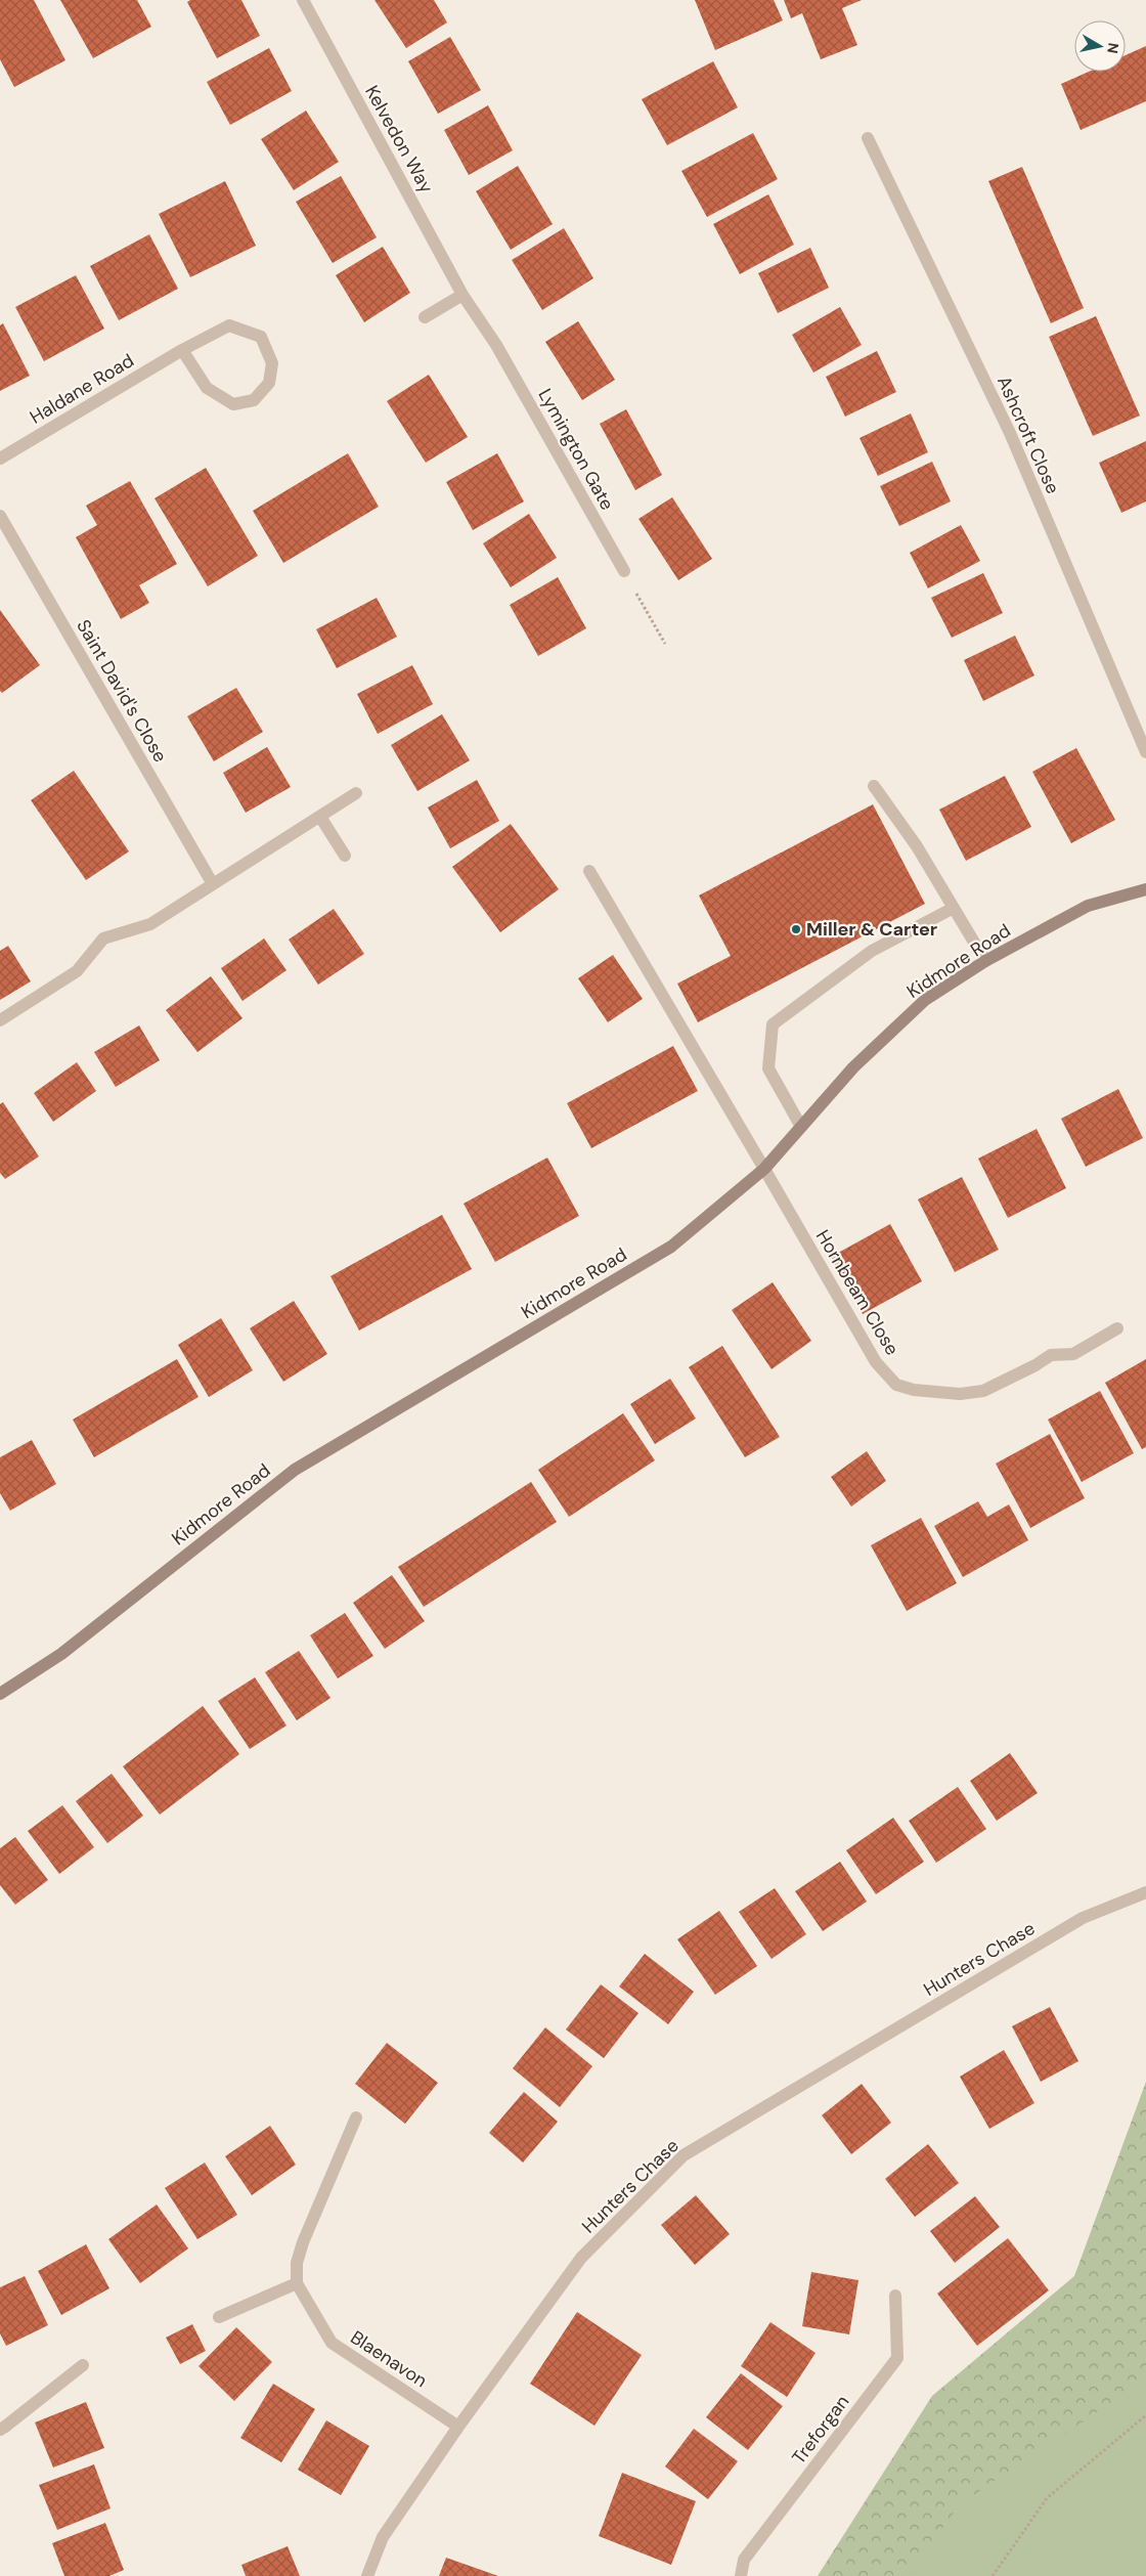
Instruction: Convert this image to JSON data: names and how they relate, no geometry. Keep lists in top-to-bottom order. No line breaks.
{"streets":{"street":["Kelvedon Way","Haldane Road","Ashcroft Close","Lymington Gate","Saint David's Close","Kidmore Road","Hornbeam Close","Hunters Chase","Blaenavon","Treforgan"]},"crossings":[["Kelvedon Way","Lymington Gate"],["Kidmore Road","Hornbeam Close"],["Hunters Chase","Blaenavon"]],"places":["Miller & Carter"],"north":"right"}
